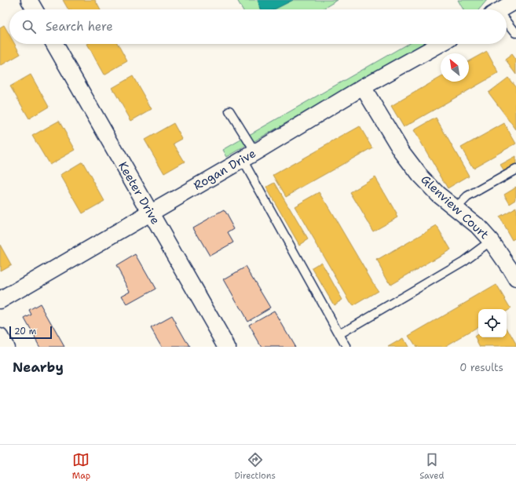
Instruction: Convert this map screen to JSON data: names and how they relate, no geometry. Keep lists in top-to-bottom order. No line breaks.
{"streets":{"street":["Rogan Drive","Keeter Drive","Glenview Court"]},"crossings":[["Rogan Drive","Keeter Drive"],["Rogan Drive","Glenview Court"]],"scale_bar":"20 m","north":"top left","page":{"search":"Search here","scale":"20 m","heading":["Nearby","0 results"],"nav":["Map","Directions","Saved"]}}
